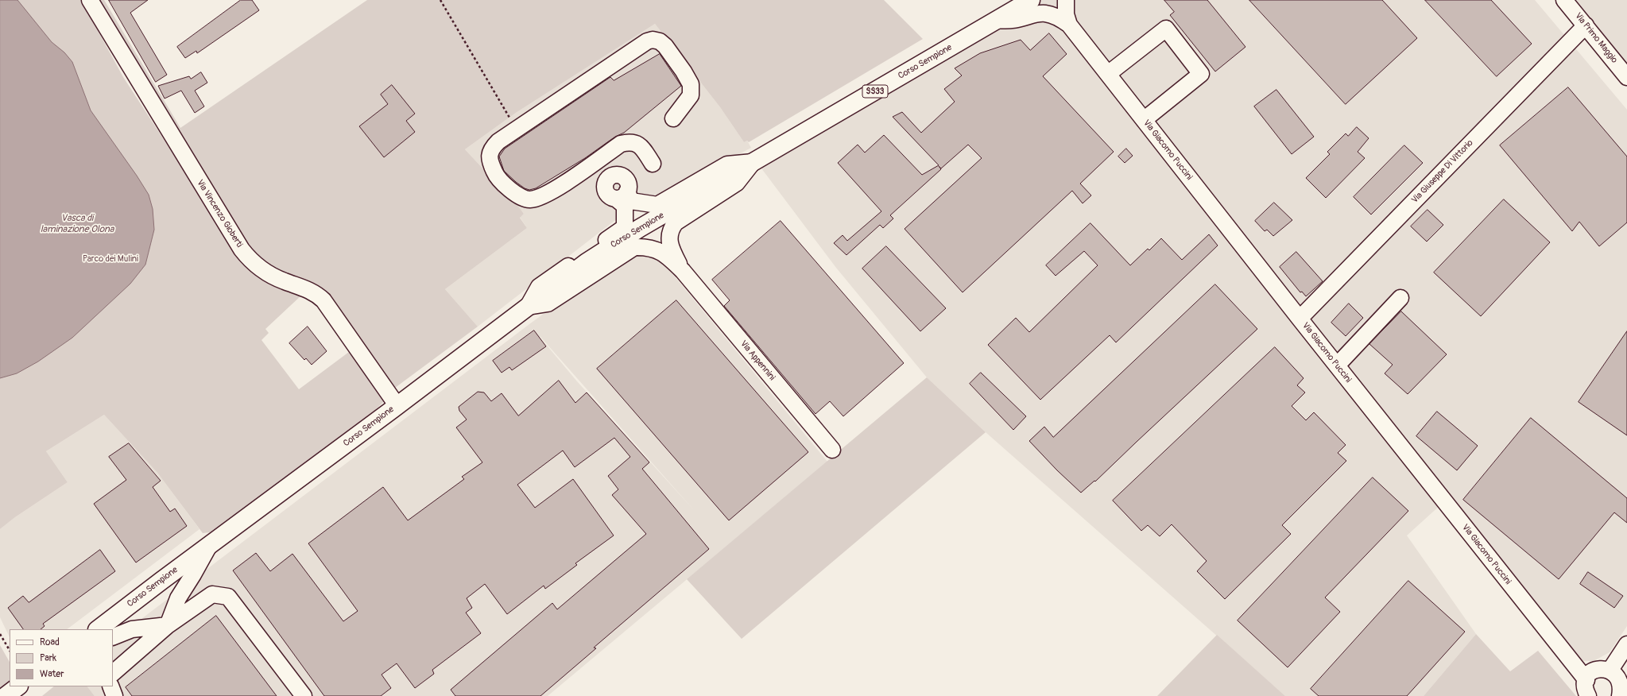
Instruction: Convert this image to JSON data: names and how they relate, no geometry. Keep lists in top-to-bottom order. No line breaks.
{"streets":{"main road":["Corso Sempione","SS33"],"street":["Via Primo Maggio","Via Giacomo Puccini","Via Giuseppe Di Vittorio","Via Vincenzo Gioberti","Via Appennini"]},"crossings":[["Via Primo Maggio","Via Giuseppe Di Vittorio"],["Corso Sempione","Via Giacomo Puccini"],["Corso Sempione","Via Vincenzo Gioberti"],["Corso Sempione","Via Appennini"],["Via Giacomo Puccini","Via Giuseppe Di Vittorio"]],"water":["Vasca di laminazione Olona"],"parks":["Parco dei Mulini"],"legend":["Road","Park","Water"]}
